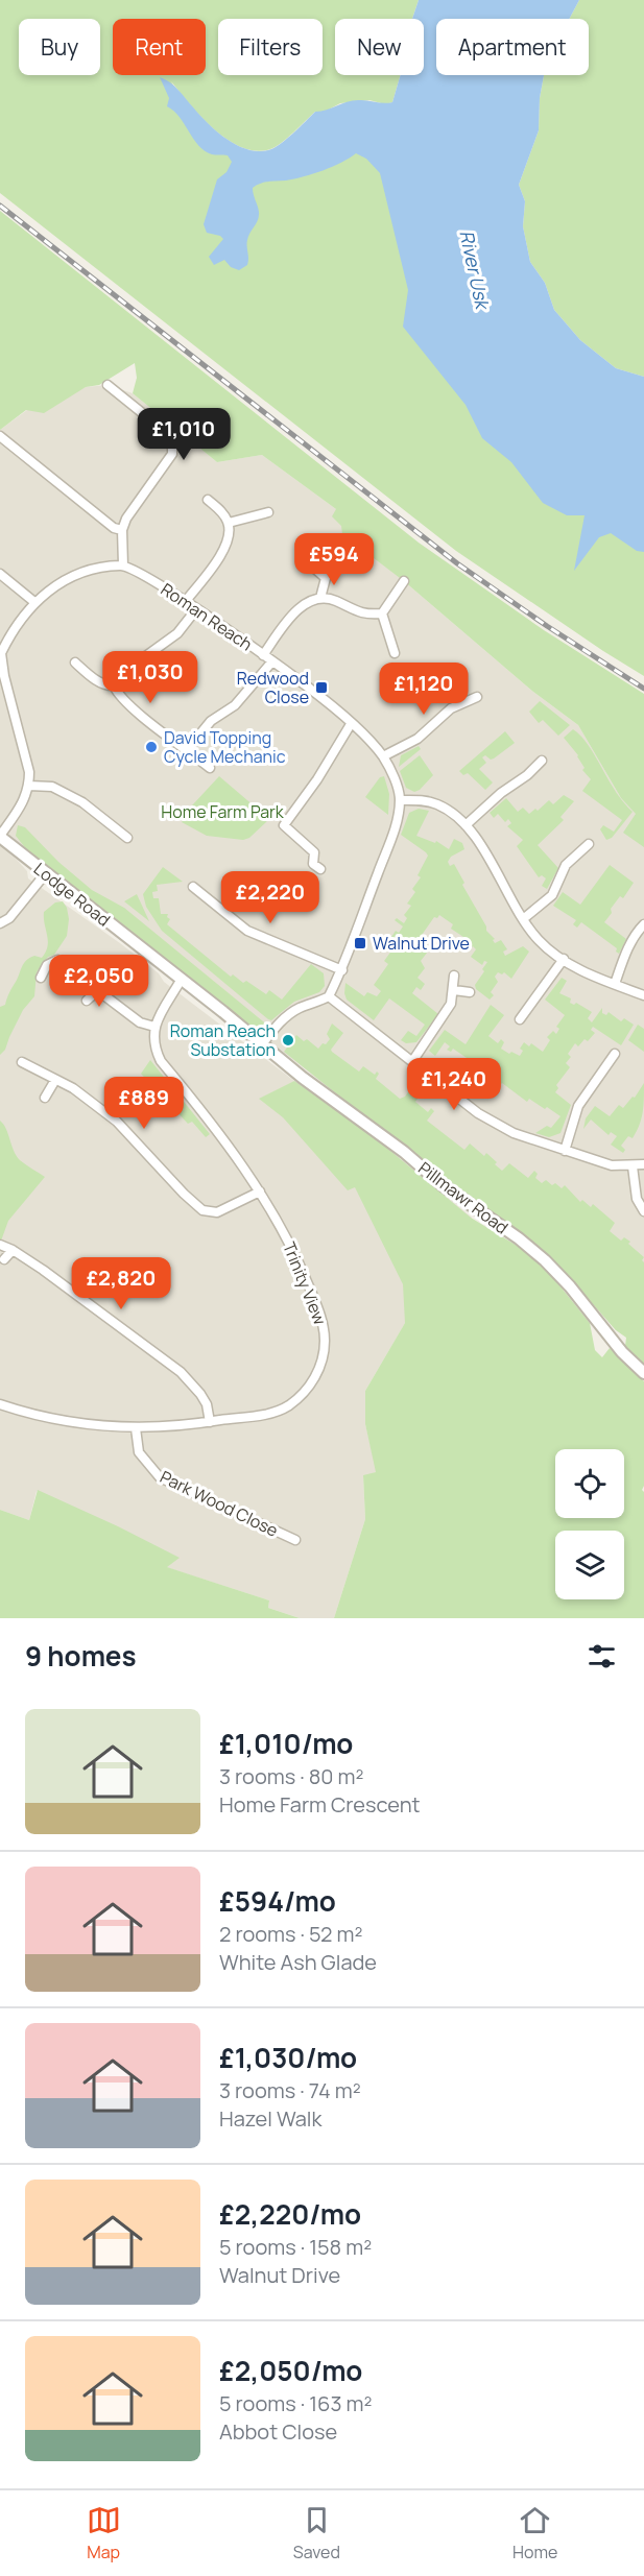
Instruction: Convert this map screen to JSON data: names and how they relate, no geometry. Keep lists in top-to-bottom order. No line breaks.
{"streets":{"street":["Roman Reach","Lodge Road","Pillmawr Road","Trinity View","Park Wood Close"]},"crossings":[["Lodge Road","Pillmawr Road"],["Trinity View","Park Wood Close"]],"water":["River Usk"],"parks":["Home Farm Park"],"places":{"transit":["Redwood Close","Walnut Drive"],"other":["David Topping Cycle Mechanic","Roman Reach Substation"]},"page":{"chip":["Buy","Rent","Filters","New","Apartment"],"price":["£1,010","£594","£1,030","£1,120","£2,220","£2,050","£1,240","£889","£2,820"],"heading":"9 homes","list":[{"name":"£1,010/mo","note":"3 rooms · 80 m² · Home Farm Crescent"},{"name":"£594/mo","note":"2 rooms · 52 m² · White Ash Glade"},{"name":"£1,030/mo","note":"3 rooms · 74 m² · Hazel Walk"},{"name":"£2,220/mo","note":"5 rooms · 158 m² · Walnut Drive"},{"name":"£2,050/mo","note":"5 rooms · 163 m² · Abbot Close"}],"tabs":["Map","Saved","Home"]}}
